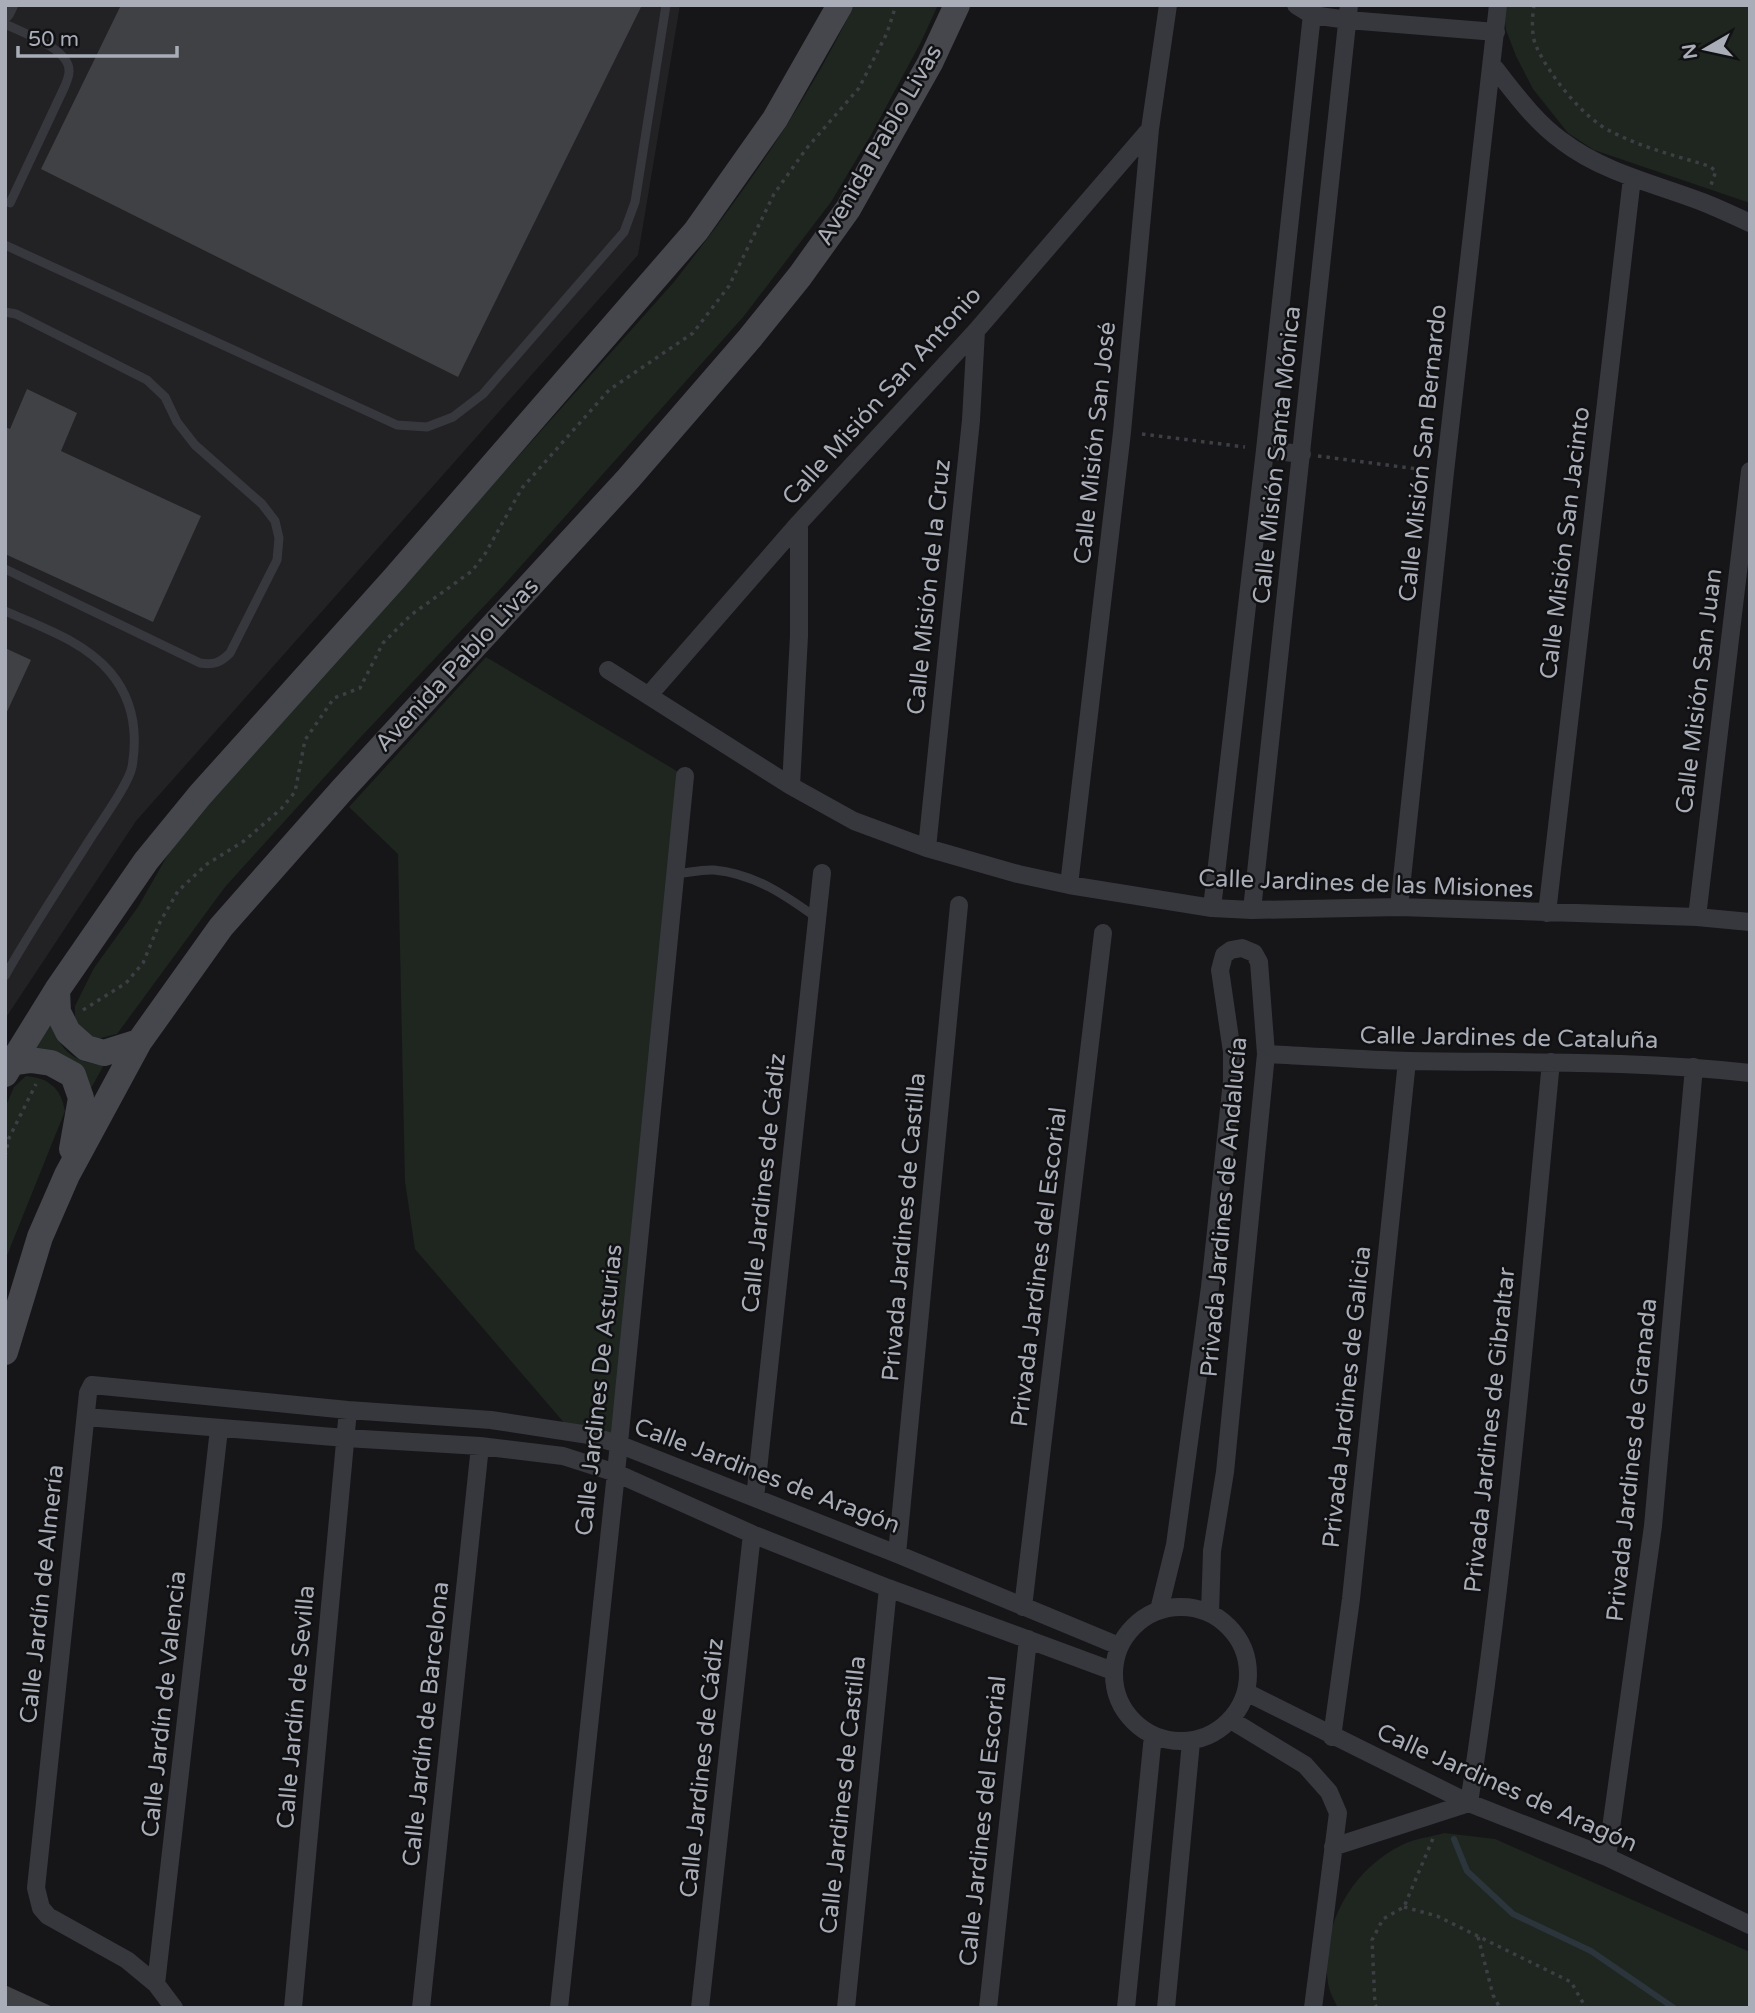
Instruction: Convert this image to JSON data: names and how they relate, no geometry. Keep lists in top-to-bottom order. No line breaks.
{"streets":{"main road":["Avenida Pablo Livas"],"street":["Calle Misión San Antonio","Calle Misión San José","Calle Misión San Bernardo","Calle Misión Santa Mónica","Calle Misión San Jacinto","Calle Misión de la Cruz","Calle Misión San Juan","Calle Jardines de las Misiones","Calle Jardines de Cataluña","Calle Jardines de Cádiz","Privada Jardines de Andalucía","Privada Jardines de Castilla","Privada Jardines del Escorial","Calle Jardines De Asturias","Privada Jardines de Galicia","Privada Jardines de Gibraltar","Privada Jardines de Granada","Calle Jardines de Aragón","Calle Jardín de Almería","Calle Jardín de Valencia","Calle Jardín de Sevilla","Calle Jardín de Barcelona","Calle Jardines de Castilla","Calle Jardines del Escorial"]},"crossings":[["Calle Misión San Antonio","Calle Misión San José"],["Calle Misión San Antonio","Calle Misión de la Cruz"],["Calle Misión San Antonio","Calle Jardines de las Misiones"],["Calle Misión San José","Calle Jardines de las Misiones"],["Calle Misión San Bernardo","Calle Jardines de las Misiones"],["Calle Misión Santa Mónica","Calle Jardines de las Misiones"],["Calle Misión San Jacinto","Calle Jardines de las Misiones"],["Calle Misión de la Cruz","Calle Jardines de las Misiones"],["Calle Misión San Juan","Calle Jardines de las Misiones"],["Calle Jardines de Cataluña","Privada Jardines de Andalucía"],["Calle Jardines de Cataluña","Privada Jardines de Galicia"],["Calle Jardines de Cataluña","Privada Jardines de Gibraltar"],["Calle Jardines de Cataluña","Privada Jardines de Granada"],["Calle Jardines de Cádiz","Calle Jardines de Aragón"],["Privada Jardines de Andalucía","Calle Jardines de Aragón"],["Privada Jardines de Castilla","Calle Jardines de Aragón"],["Privada Jardines del Escorial","Calle Jardines de Aragón"],["Calle Jardines De Asturias","Calle Jardines de Aragón"],["Privada Jardines de Galicia","Calle Jardines de Aragón"],["Privada Jardines de Gibraltar","Calle Jardines de Aragón"],["Privada Jardines de Granada","Calle Jardines de Aragón"],["Calle Jardines de Aragón","Calle Jardín de Almería"],["Calle Jardines de Aragón","Calle Jardín de Sevilla"],["Calle Jardín de Almería","Calle Jardín de Valencia"]],"scale_bar":"50 m","north":"left"}
